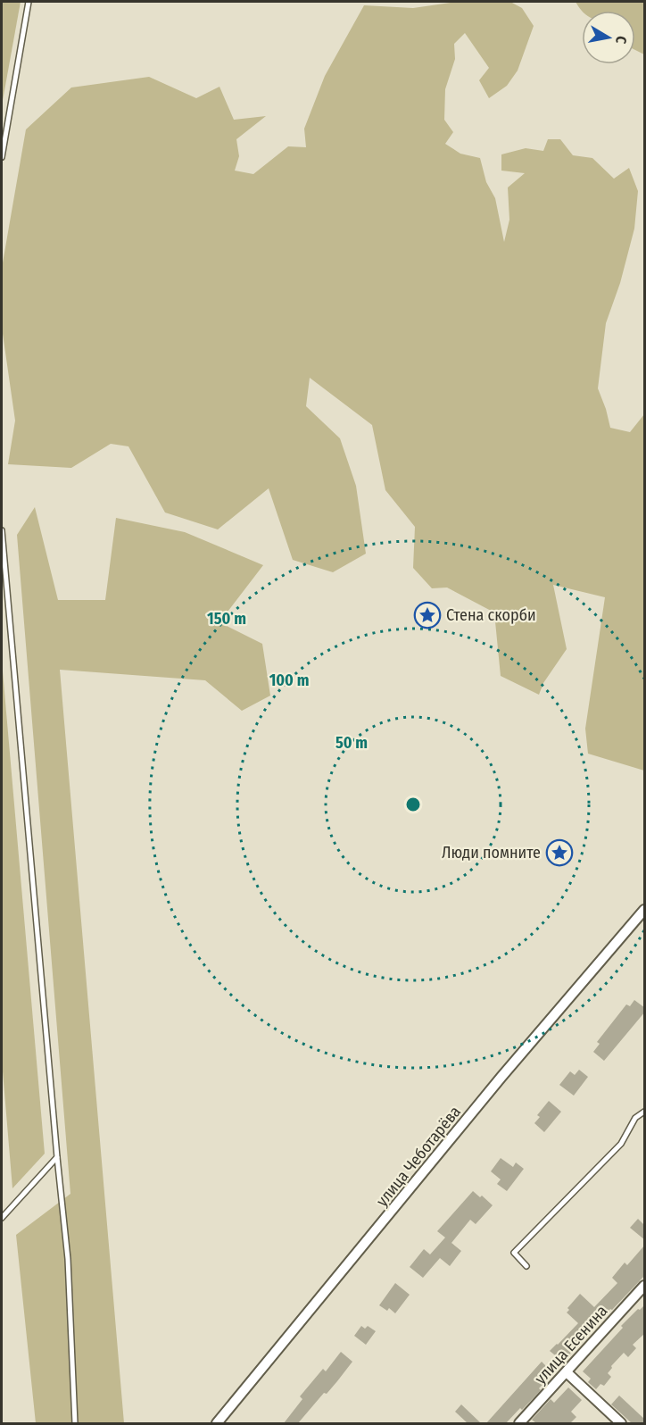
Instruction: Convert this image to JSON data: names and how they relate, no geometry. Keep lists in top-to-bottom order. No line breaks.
{"streets":{"street":["улица Чеботарёва","улица Есенина"]},"places":{"place":["Стена скорби","Люди помните"]},"north":"right","rings":["150 m","100 m","50 m"]}
